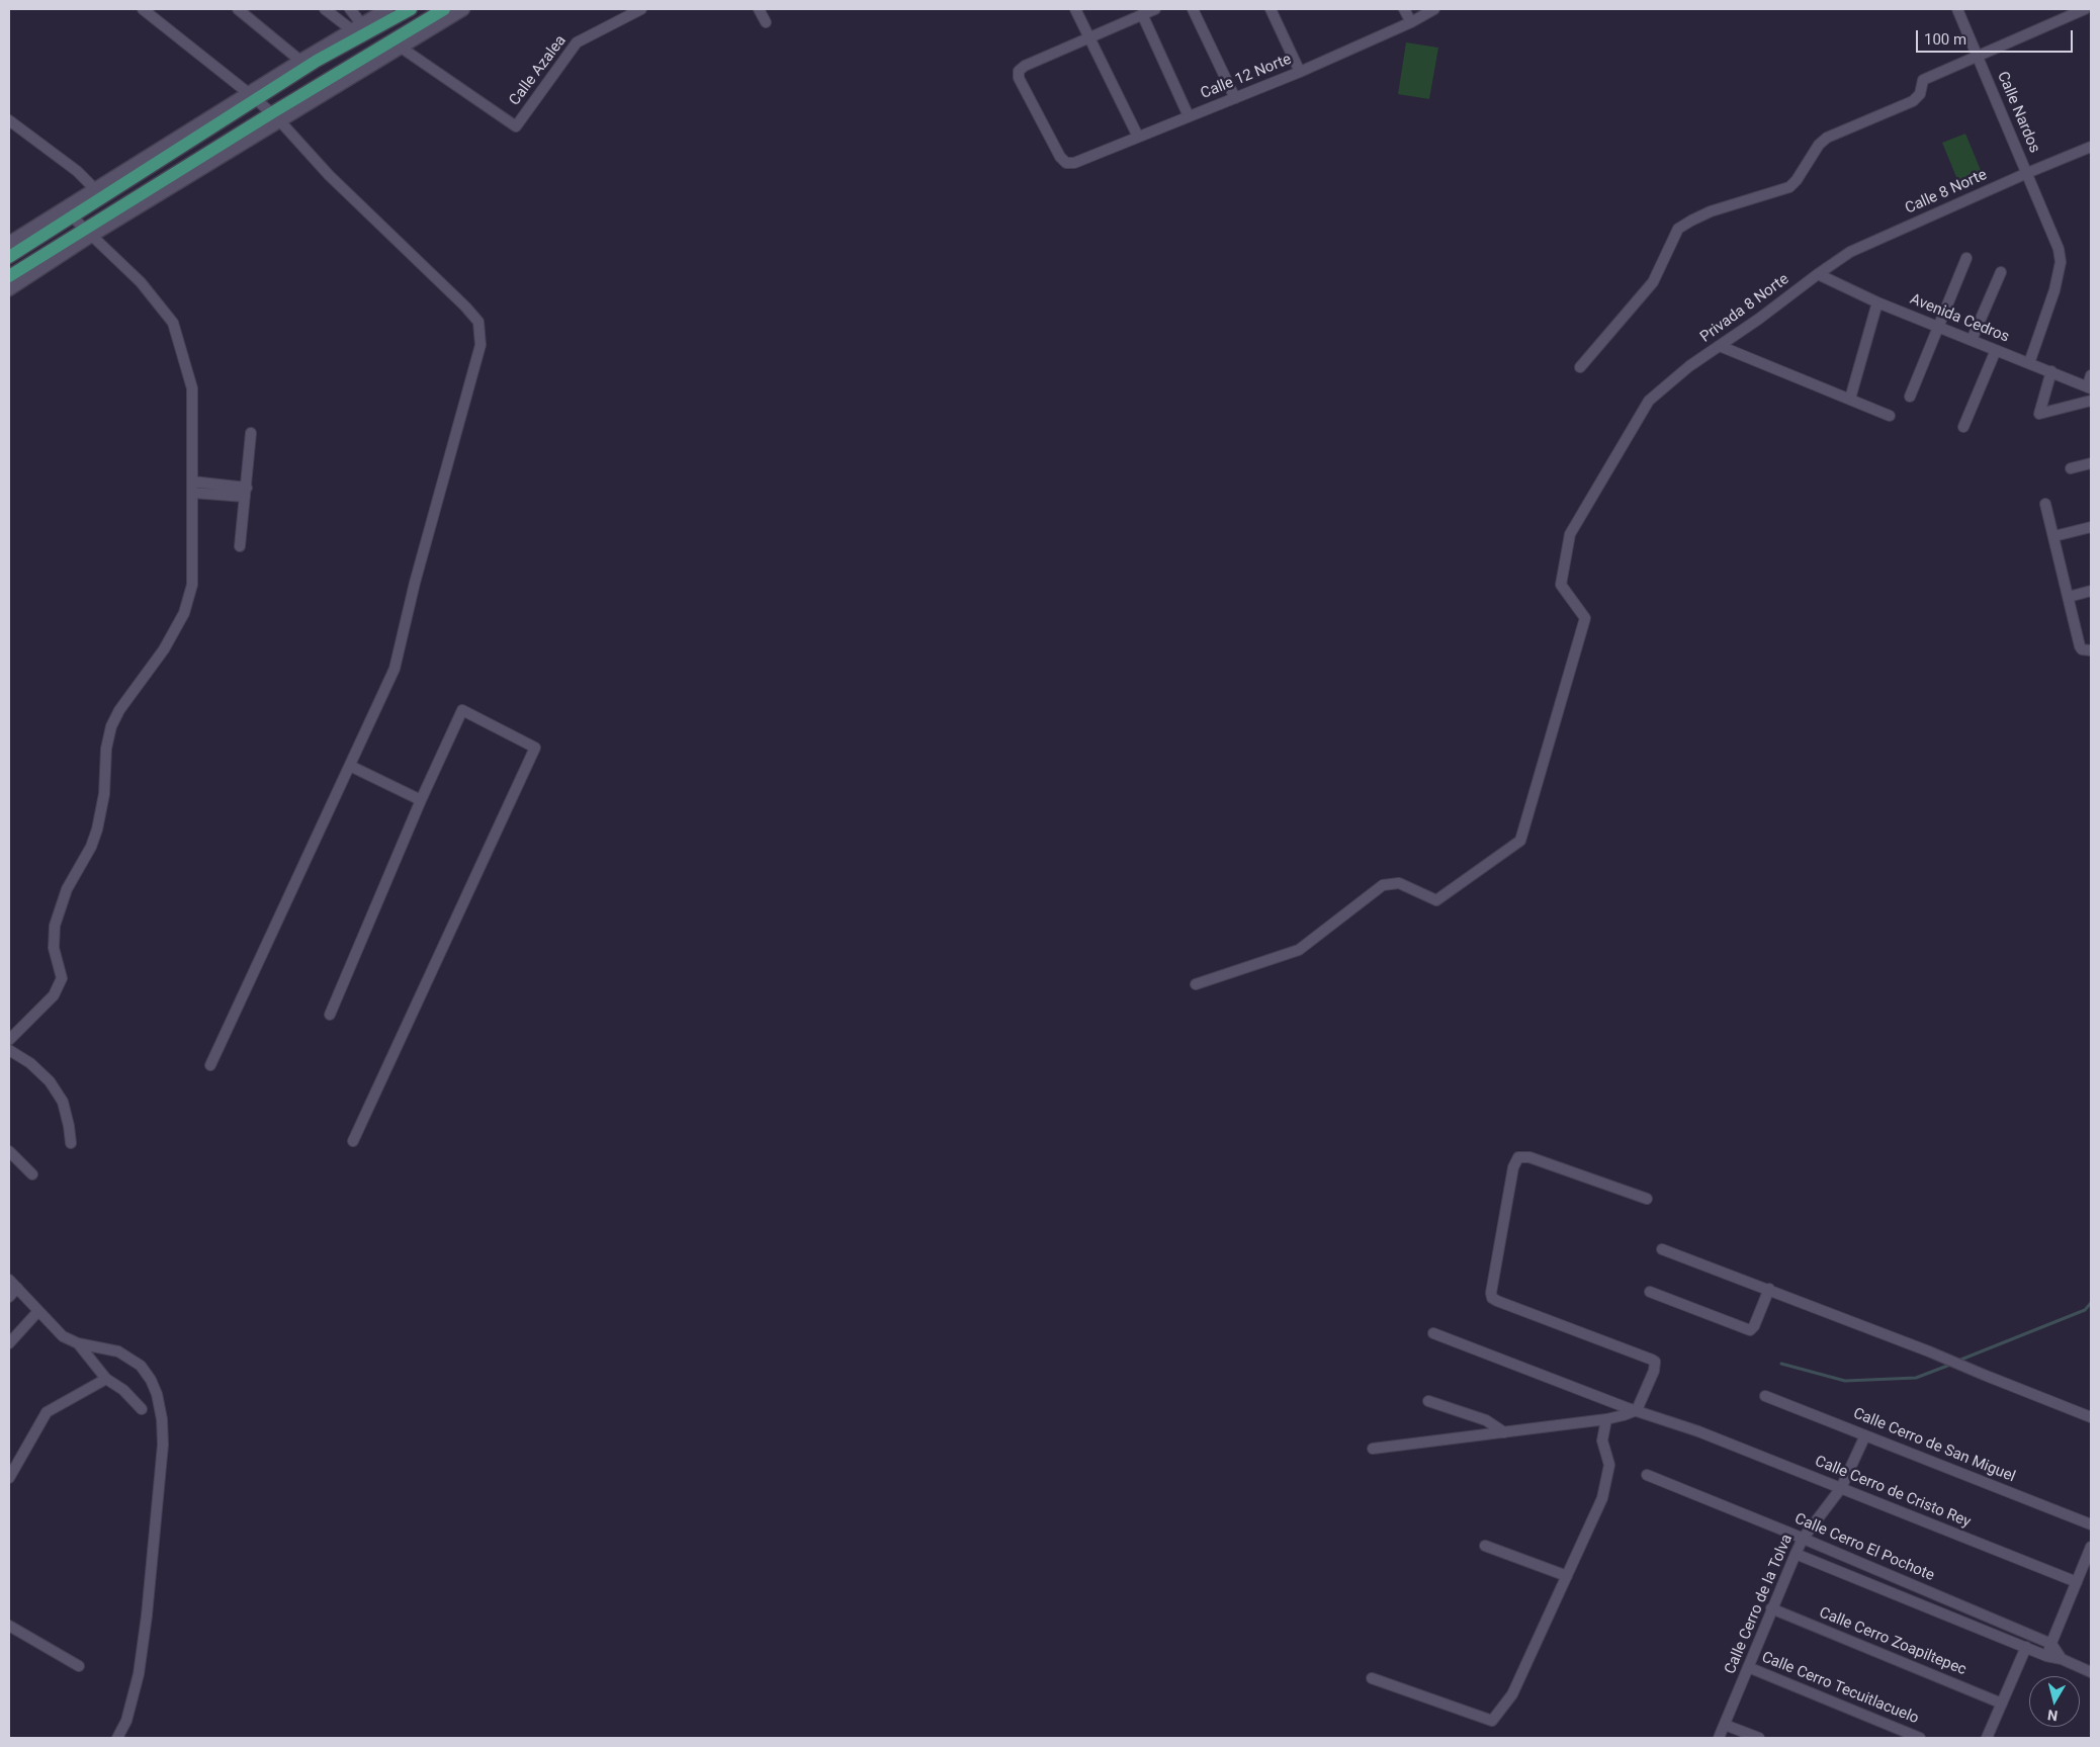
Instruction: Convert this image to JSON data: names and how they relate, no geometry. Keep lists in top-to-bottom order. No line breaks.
{"streets":{"street":["Calle Azalea","Calle 12 Norte","Calle Nardos","Calle 8 Norte","Privada 8 Norte","Avenida Cedros","Calle Cerro de San Miguel","Calle Cerro de Cristo Rey","Calle Cerro El Pochote","Calle Cerro de la Tolva","Calle Cerro Zoapiltepec","Calle Cerro Tecuitlacuelo"]},"crossings":[["Calle Nardos","Calle 8 Norte"],["Calle Nardos","Avenida Cedros"],["Calle 8 Norte","Privada 8 Norte"],["Calle 8 Norte","Avenida Cedros"],["Privada 8 Norte","Avenida Cedros"],["Calle Cerro de San Miguel","Calle Cerro de la Tolva"],["Calle Cerro de Cristo Rey","Calle Cerro de la Tolva"],["Calle Cerro El Pochote","Calle Cerro de la Tolva"],["Calle Cerro de la Tolva","Calle Cerro Zoapiltepec"],["Calle Cerro de la Tolva","Calle Cerro Tecuitlacuelo"]],"scale_bar":"100 m","north":"bottom"}
